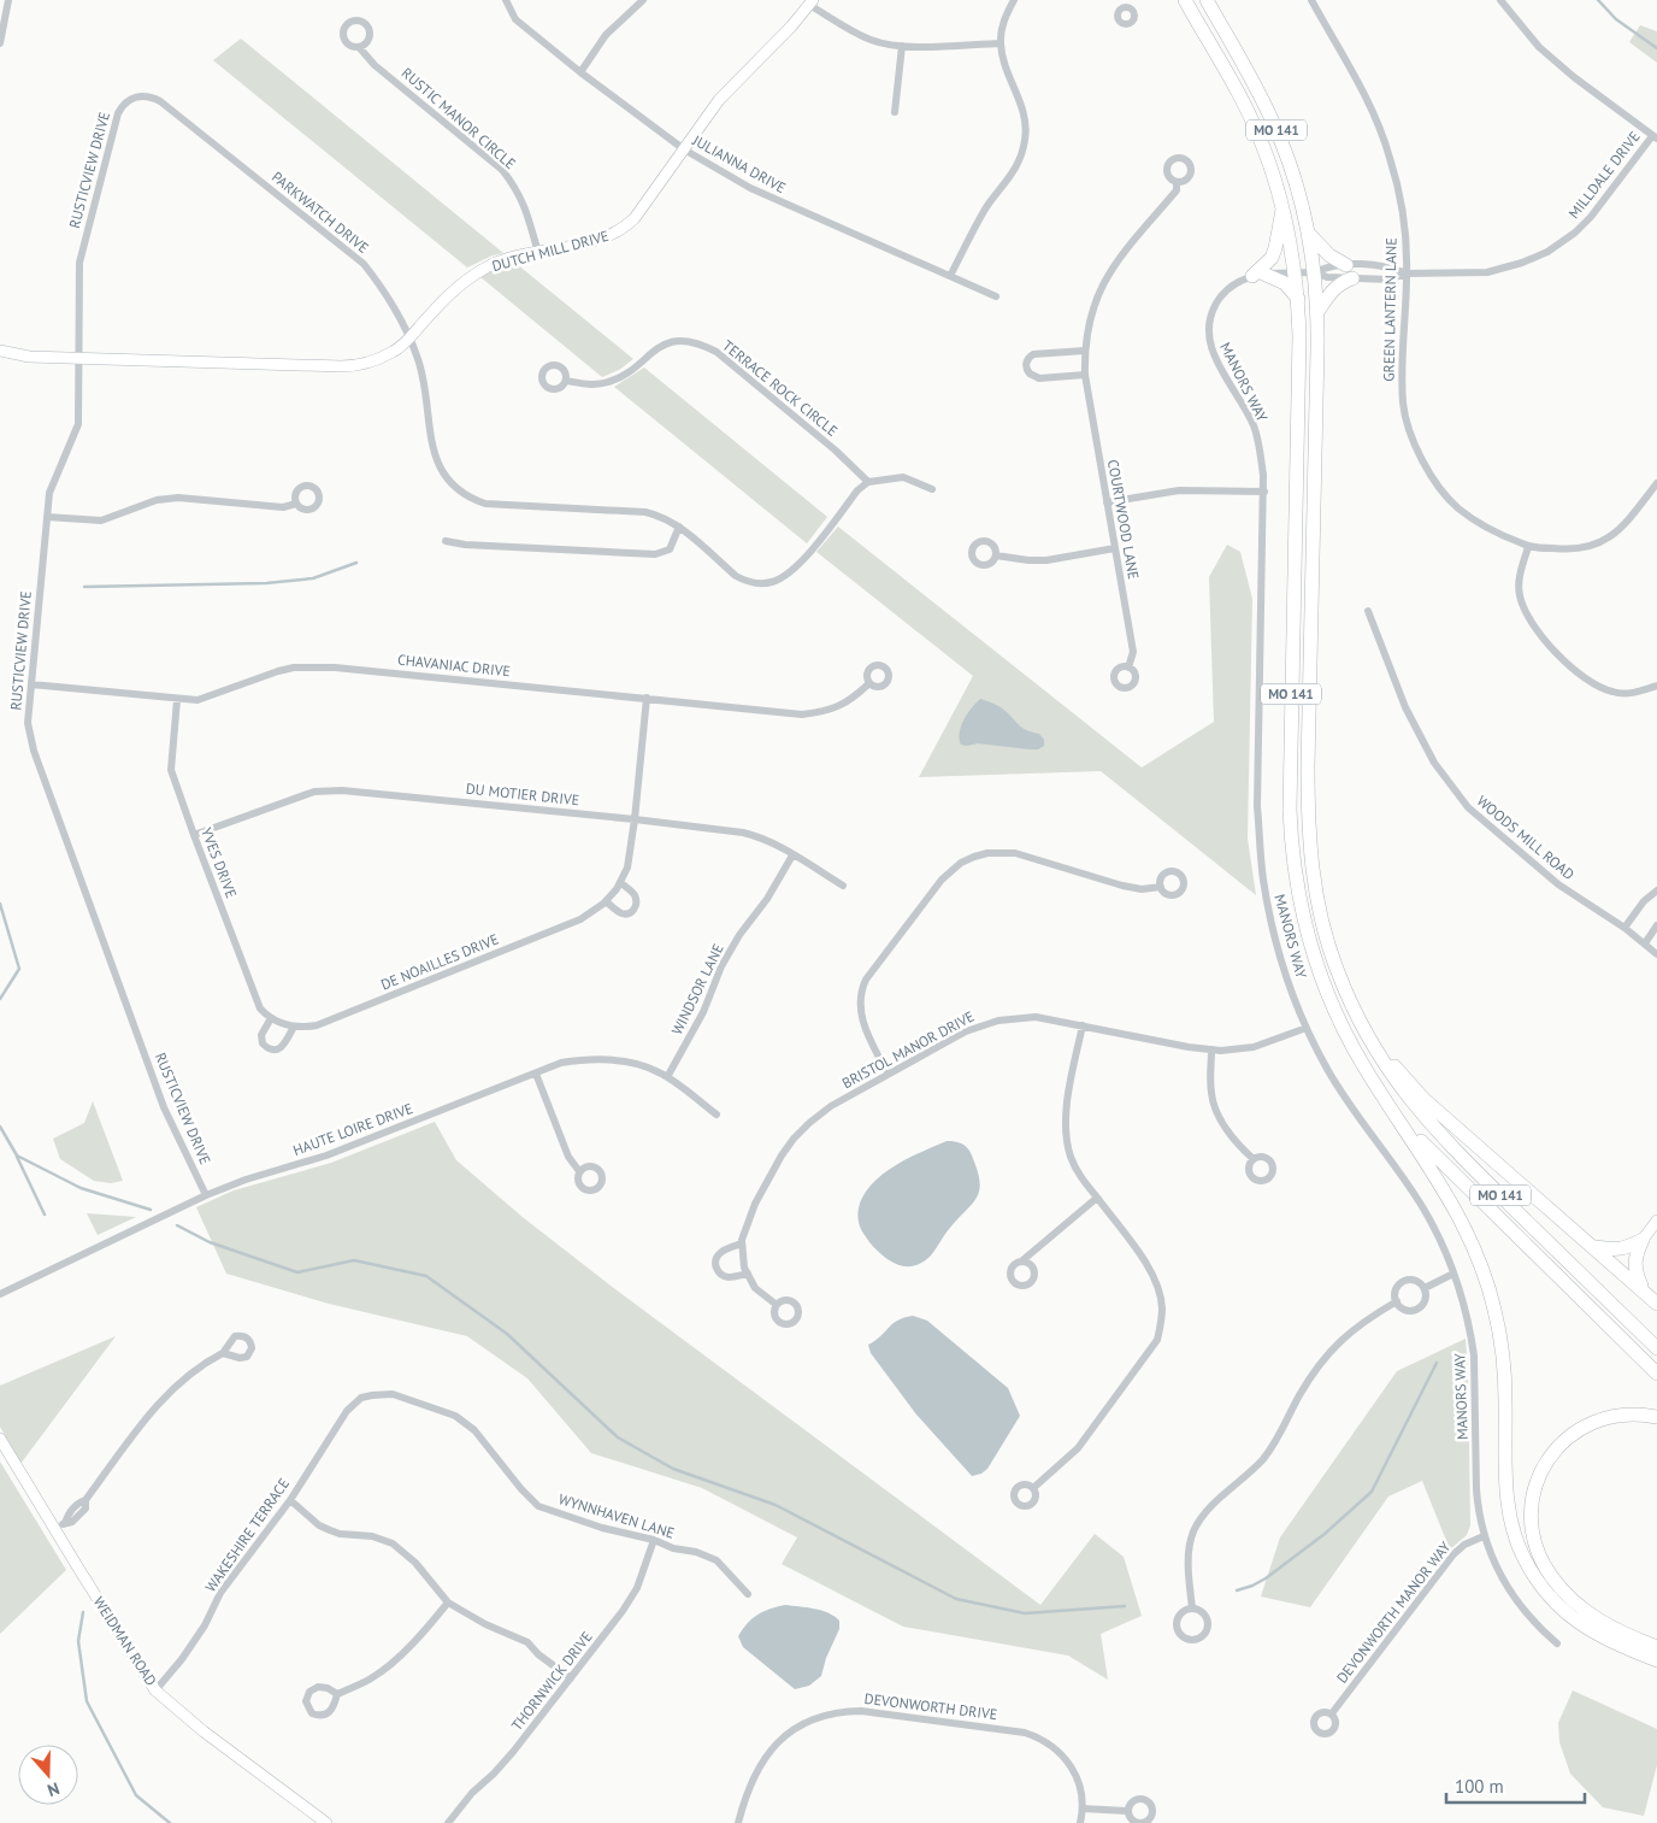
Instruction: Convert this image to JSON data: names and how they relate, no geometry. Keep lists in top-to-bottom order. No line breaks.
{"streets":{"highway":["MO 141"],"street":["RUSTIC MANOR CIRCLE","JULIANNA DRIVE","RUSTICVIEW DRIVE","MILLDALE DRIVE","PARKWATCH DRIVE","DUTCH MILL DRIVE","GREEN LANTERN LANE","MANORS WAY","TERRACE ROCK CIRCLE","COURTWOOD LANE","CHAVANIAC DRIVE","DU MOTIER DRIVE","WOODS MILL ROAD","YVES DRIVE","DE NOAILLES DRIVE","WINDSOR LANE","BRISTOL MANOR DRIVE","HAUTE LOIRE DRIVE","WYNNHAVEN LANE","WAKESHIRE TERRACE","DEVONWORTH MANOR WAY","WEIDMAN ROAD","THORNWICK DRIVE","DEVONWORTH DRIVE"]},"crossings":[["RUSTIC MANOR CIRCLE","DUTCH MILL DRIVE"],["MO 141","MILLDALE DRIVE"],["MO 141","MANORS WAY"],["JULIANNA DRIVE","DUTCH MILL DRIVE"],["RUSTICVIEW DRIVE","PARKWATCH DRIVE"],["RUSTICVIEW DRIVE","DUTCH MILL DRIVE"],["RUSTICVIEW DRIVE","CHAVANIAC DRIVE"],["RUSTICVIEW DRIVE","HAUTE LOIRE DRIVE"],["MILLDALE DRIVE","GREEN LANTERN LANE"],["MILLDALE DRIVE","MANORS WAY"],["PARKWATCH DRIVE","DUTCH MILL DRIVE"],["PARKWATCH DRIVE","TERRACE ROCK CIRCLE"],["MANORS WAY","BRISTOL MANOR DRIVE"],["MANORS WAY","DEVONWORTH MANOR WAY"],["CHAVANIAC DRIVE","YVES DRIVE"],["CHAVANIAC DRIVE","DE NOAILLES DRIVE"],["DU MOTIER DRIVE","YVES DRIVE"],["DU MOTIER DRIVE","DE NOAILLES DRIVE"],["DU MOTIER DRIVE","WINDSOR LANE"],["YVES DRIVE","DE NOAILLES DRIVE"],["WINDSOR LANE","HAUTE LOIRE DRIVE"],["WYNNHAVEN LANE","WAKESHIRE TERRACE"],["WYNNHAVEN LANE","THORNWICK DRIVE"],["WAKESHIRE TERRACE","WEIDMAN ROAD"]],"scale_bar":"100 m","north":"bottom"}
